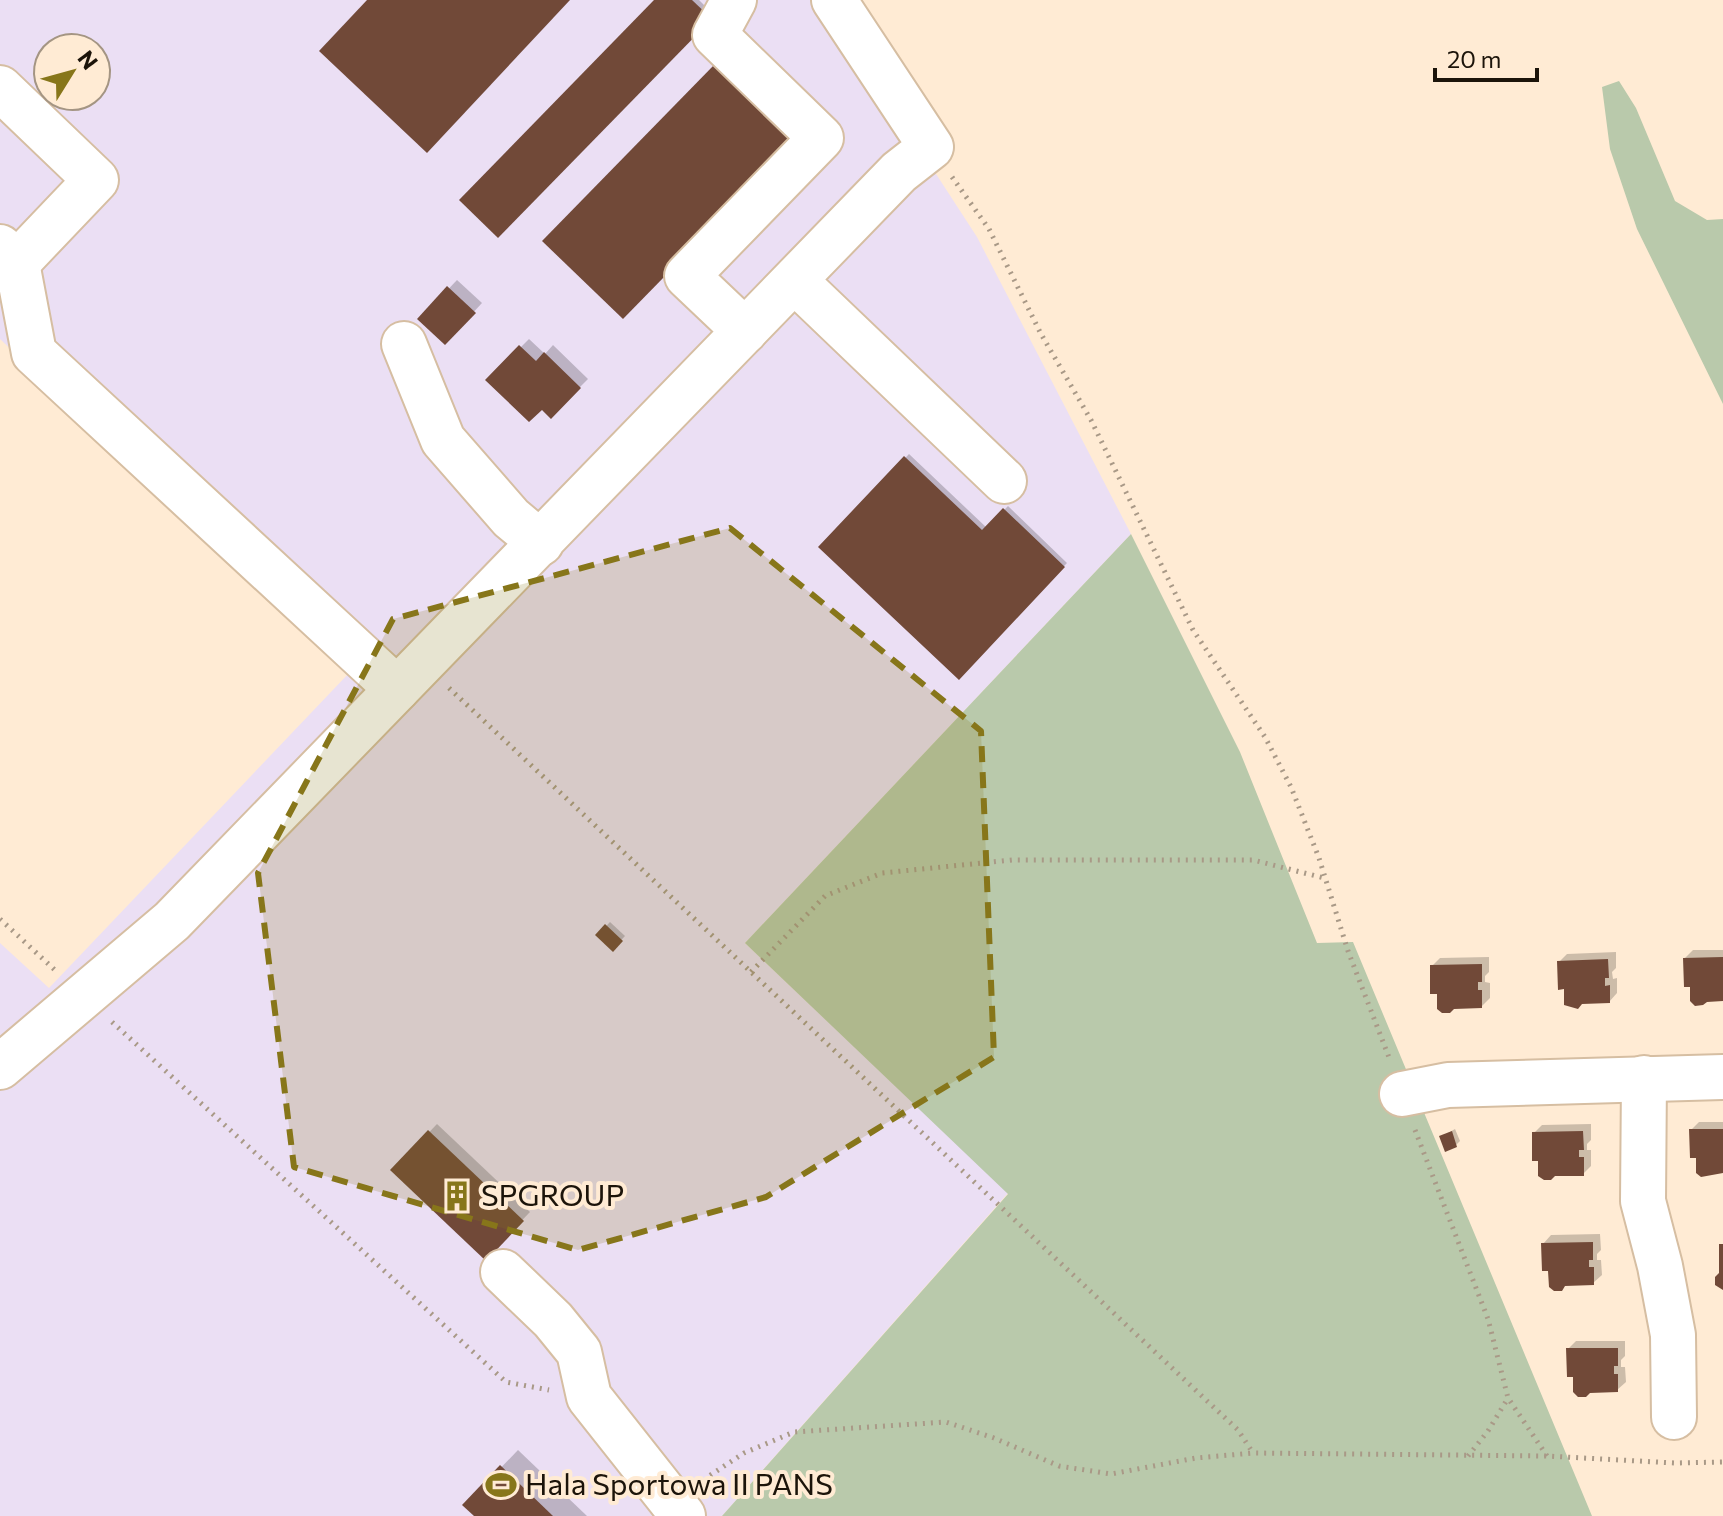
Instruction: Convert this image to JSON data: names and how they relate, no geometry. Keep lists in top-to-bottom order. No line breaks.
{"places":{"building":["SPGROUP"],"sports":["Hala Sportowa II PANS"]},"scale_bar":"20 m","north":"top right"}
